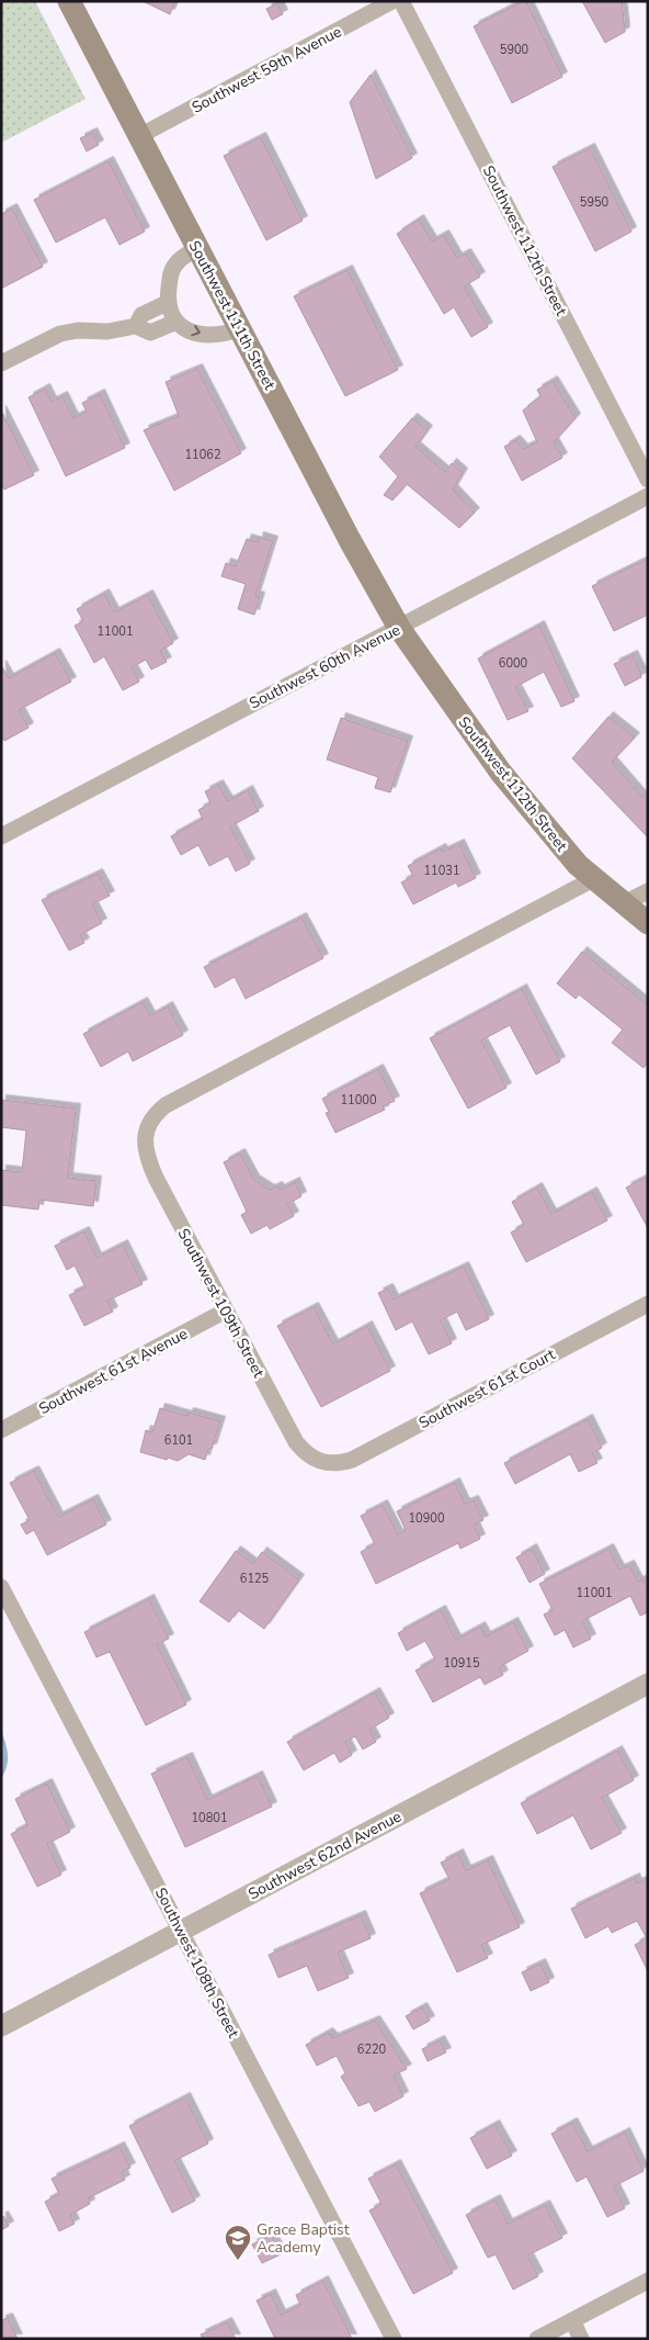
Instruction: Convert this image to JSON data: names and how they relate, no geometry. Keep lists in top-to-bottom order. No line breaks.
{"streets":{"main road":["Southwest 112th Street","Southwest 111th Street"],"street":["Southwest 59th Avenue","Southwest 60th Avenue","Southwest 109th Street","Southwest 61st Avenue","Southwest 61st Court","Southwest 62nd Avenue","Southwest 108th Street"]},"crossings":[["Southwest 59th Avenue","Southwest 111th Street"],["Southwest 112th Street","Southwest 111th Street"],["Southwest 112th Street","Southwest 60th Avenue"],["Southwest 112th Street","Southwest 109th Street"],["Southwest 111th Street","Southwest 60th Avenue"],["Southwest 109th Street","Southwest 61st Avenue"],["Southwest 109th Street","Southwest 61st Court"],["Southwest 62nd Avenue","Southwest 108th Street"]],"places":{"school or university":["Grace Baptist Academy"]},"house_numbers":["5900","5950","11062","11001","6000","11031","11000","6101","10900","6125","11001","10915","10801","6220"]}
